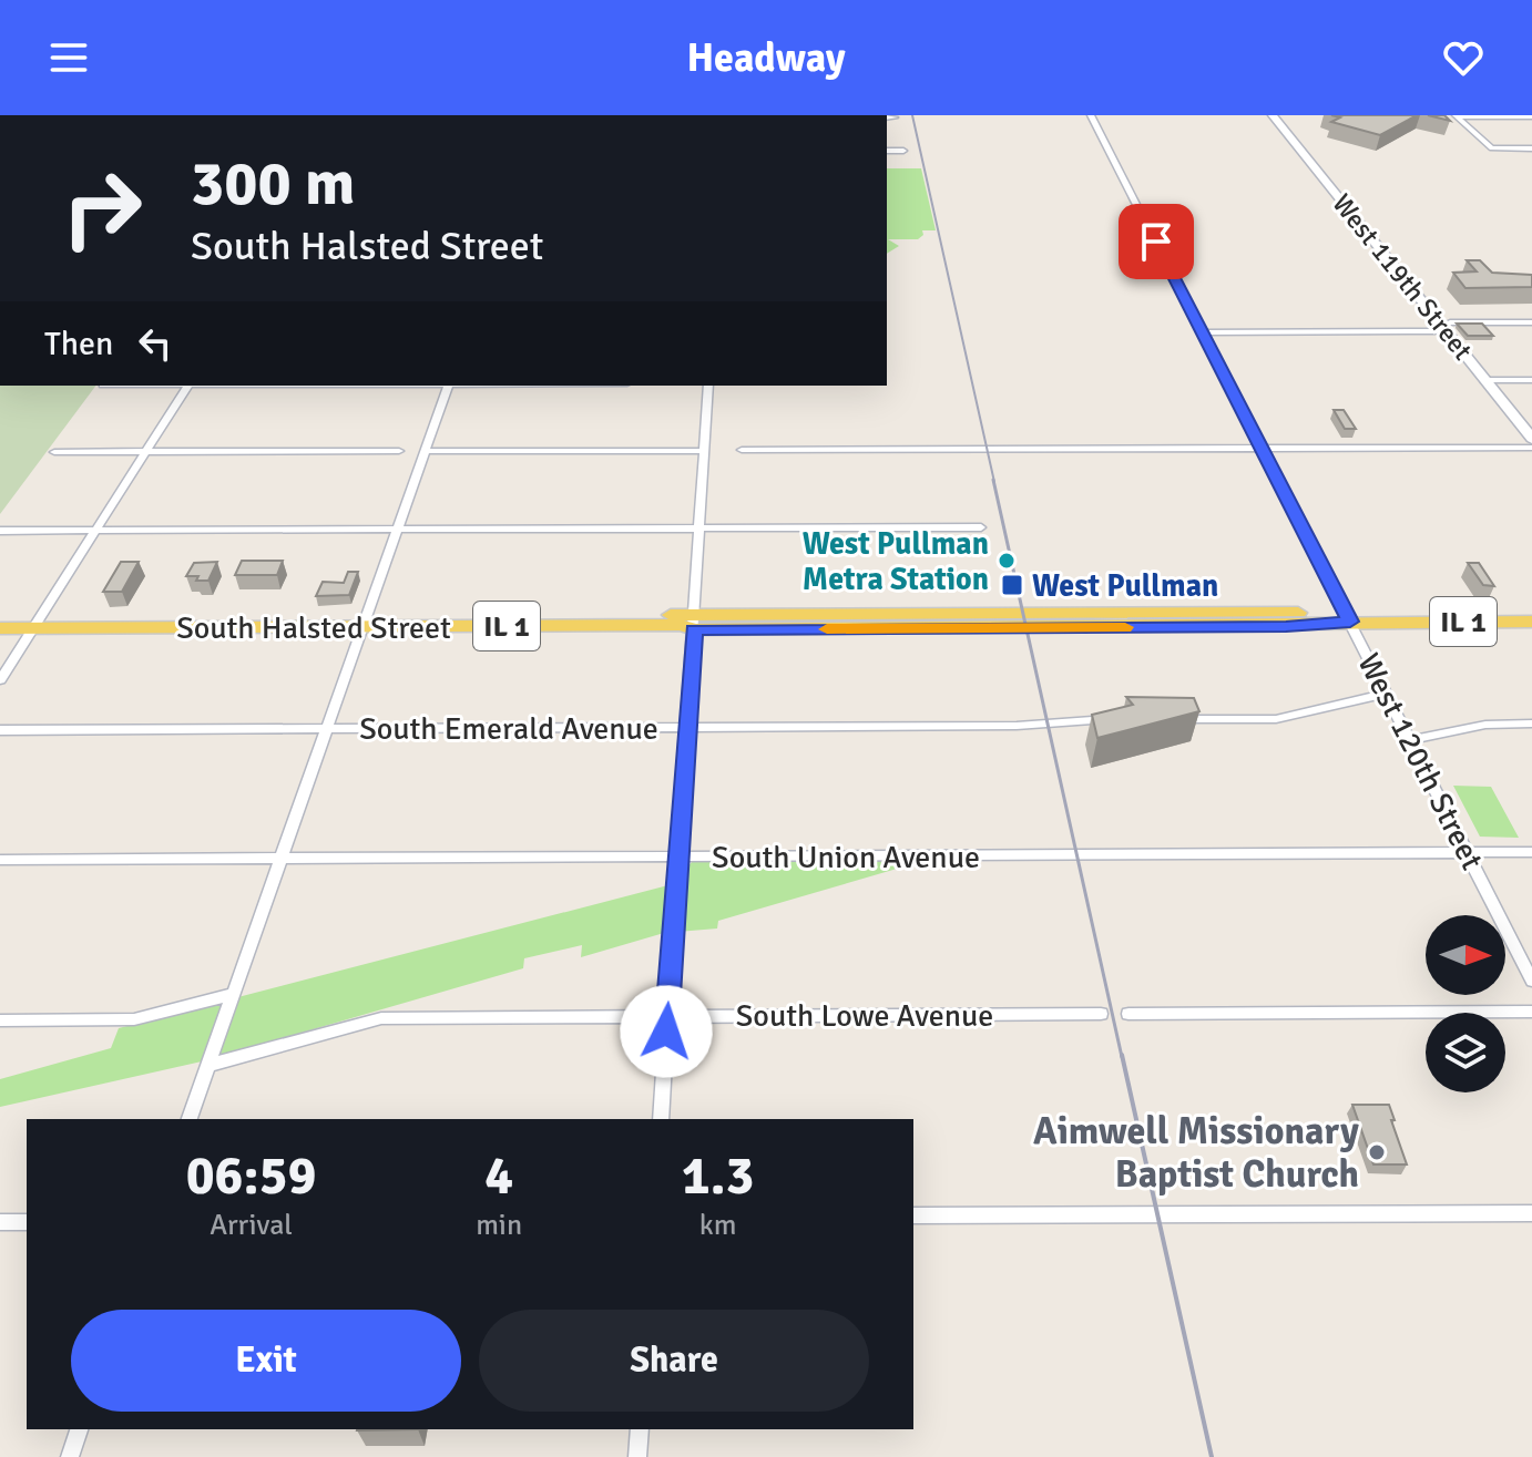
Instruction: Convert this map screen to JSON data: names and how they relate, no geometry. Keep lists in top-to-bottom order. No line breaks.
{"streets":{"main road":["IL 1","South Halsted Street"],"street":["West 119th Street","South Emerald Avenue","West 120th Street","South Union Avenue","South Lowe Avenue"]},"crossings":[["South Halsted Street","West 120th Street"],["West 120th Street","South Union Avenue"]],"places":{"other":["West Pullman Metra Station","Aimwell Missionary Baptist Church"],"transit":["West Pullman"]},"north":"right","page":{"header":"Headway","turn":["300 m","South Halsted Street"],"then":"Then","eta":["06:59","Arrival","4","min","1.3","km"],"buttons":["Exit","Share"]}}
